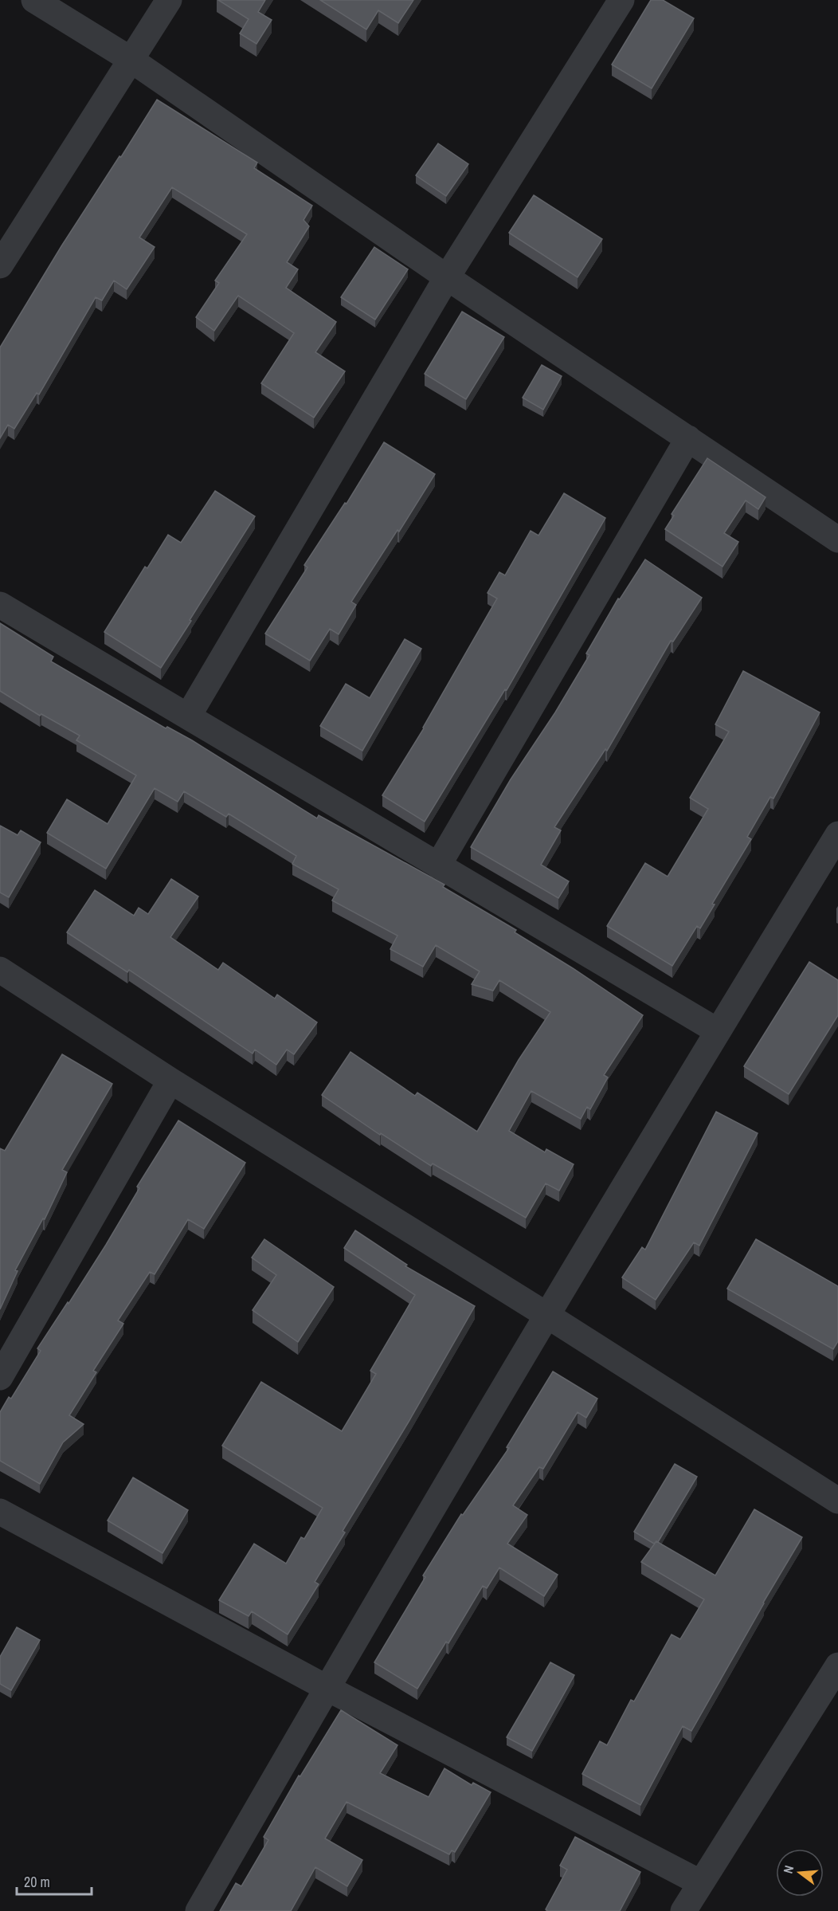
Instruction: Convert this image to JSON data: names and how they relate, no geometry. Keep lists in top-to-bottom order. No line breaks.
{"scale_bar":"20 m","north":"left"}
